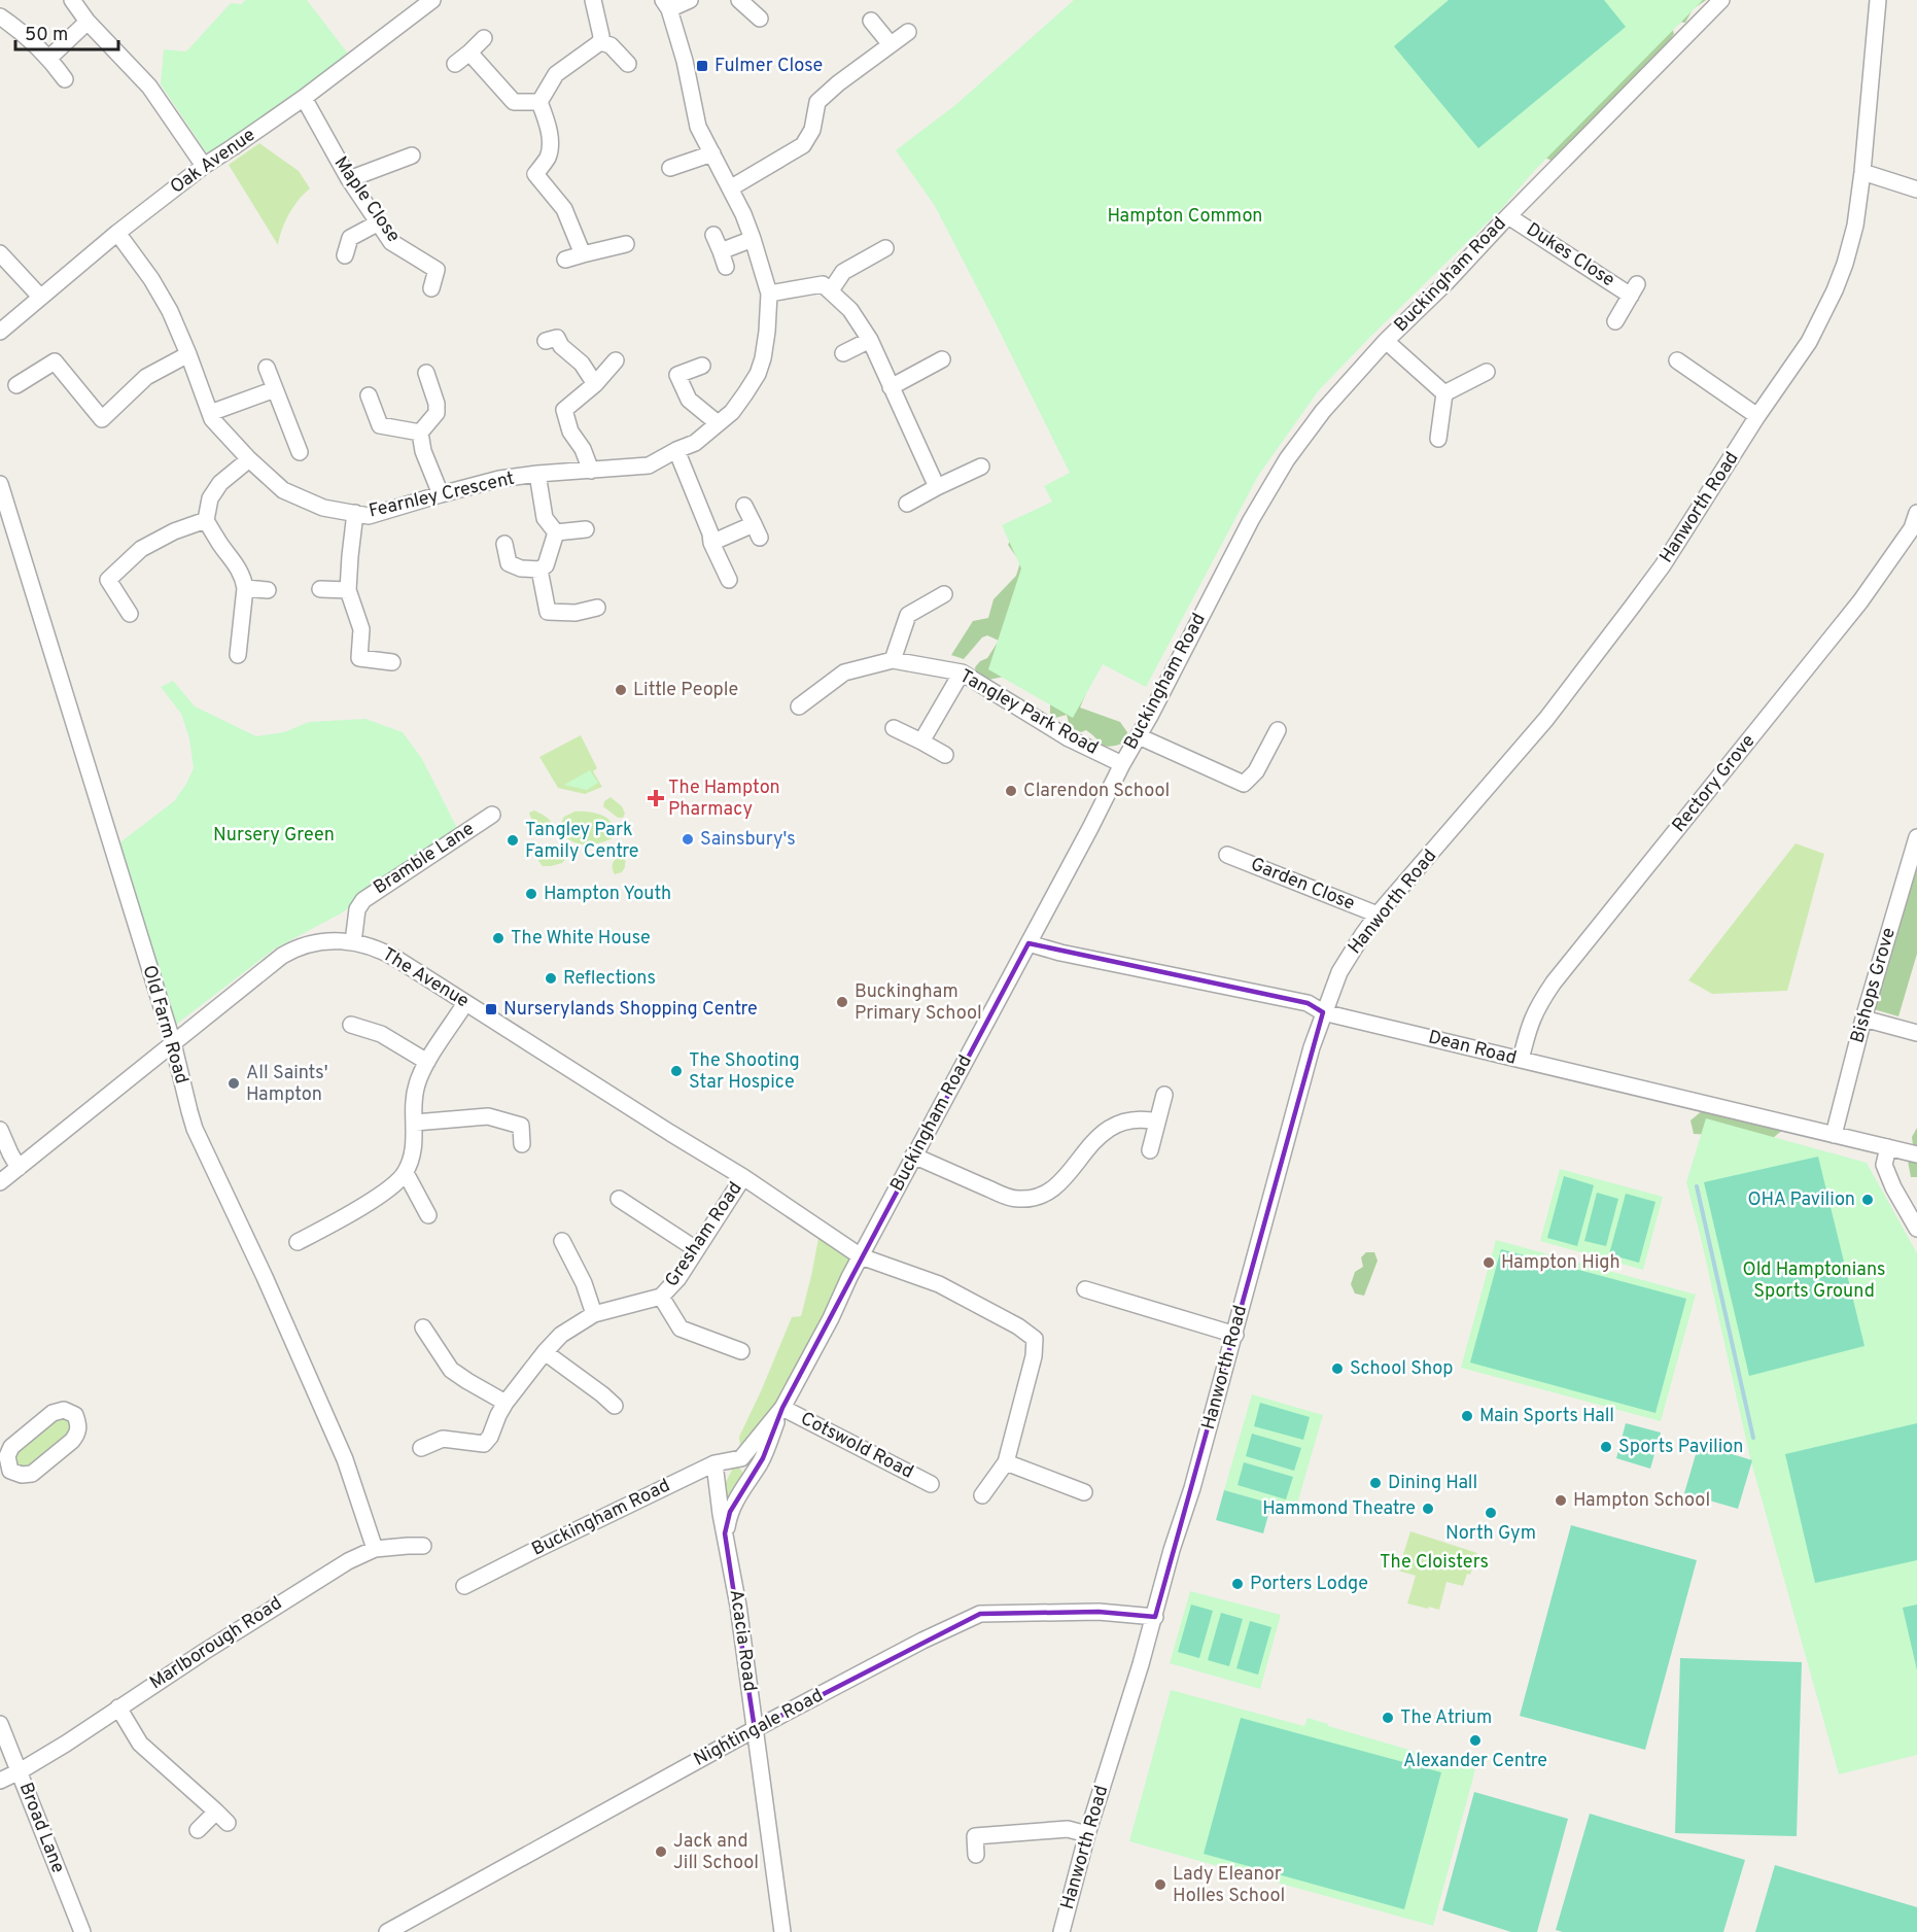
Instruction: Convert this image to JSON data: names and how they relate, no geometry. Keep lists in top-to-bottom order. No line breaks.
{"streets":{"street":["Oak Avenue","Maple Close","Dukes Close","Buckingham Road","Fearnley Crescent","Hanworth Road","Tangley Park Road","Rectory Grove","Bramble Lane","Garden Close","The Avenue","Bishops Grove","Old Farm Road","Dean Road","Gresham Road","Cotswold Road","Acacia Road","Marlborough Road","Nightingale Road","Broad Lane"]},"crossings":[["Oak Avenue","Maple Close"],["Oak Avenue","Fearnley Crescent"],["Dukes Close","Buckingham Road"],["Buckingham Road","Tangley Park Road"],["Buckingham Road","The Avenue"],["Buckingham Road","Dean Road"],["Buckingham Road","Cotswold Road"],["Buckingham Road","Acacia Road"],["Hanworth Road","Garden Close"],["Hanworth Road","Dean Road"],["Hanworth Road","Nightingale Road"],["Rectory Grove","Dean Road"],["Bramble Lane","The Avenue"],["The Avenue","Old Farm Road"],["The Avenue","Gresham Road"],["Bishops Grove","Dean Road"],["Old Farm Road","Marlborough Road"],["Cotswold Road","Acacia Road"],["Acacia Road","Nightingale Road"],["Marlborough Road","Broad Lane"]],"parks":["Hampton Common","Nursery Green","Old Hamptonians Sports Ground","The Cloisters"],"places":{"transit":["Fulmer Close","Nurserylands Shopping Centre"],"other":["Little People","Clarendon School","Sainsbury's","Tangley Park Family Centre","Hampton Youth","The White House","Reflections","Buckingham Primary School","The Shooting Star Hospice","All Saints' Hampton","OHA Pavilion","Hampton High","School Shop","Main Sports Hall","Sports Pavilion","Dining Hall","Hampton School","Hammond Theatre","North Gym","Porters Lodge","The Atrium","Alexander Centre","Jack and Jill School","Lady Eleanor Holles School"],"health":["The Hampton Pharmacy"]},"scale_bar":"50 m"}
